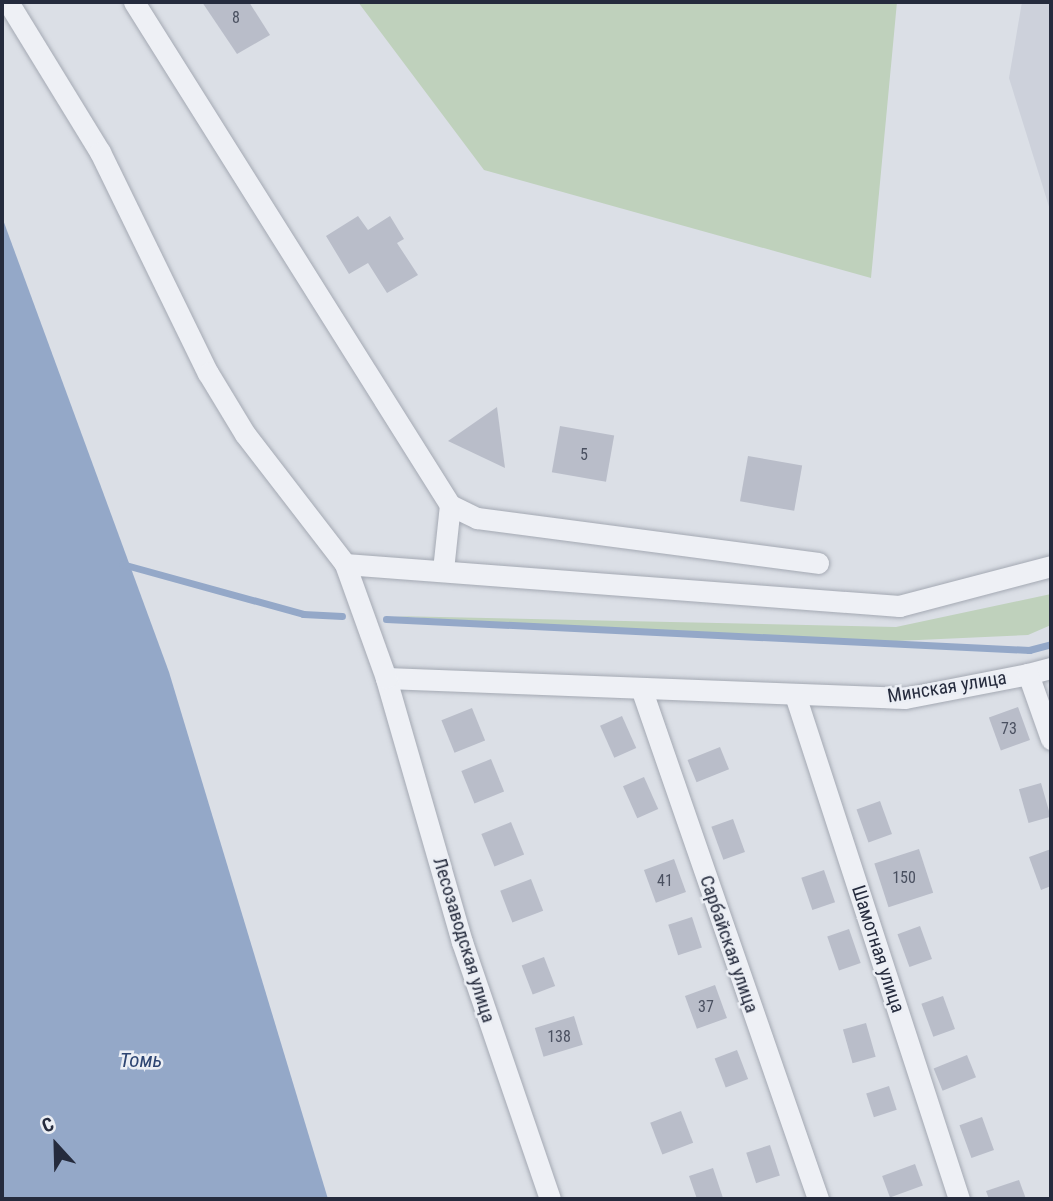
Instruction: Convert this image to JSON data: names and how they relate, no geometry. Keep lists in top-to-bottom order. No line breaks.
{"streets":{"street":["Минская улица","Лесозаводская улица","Сарбайская улица","Шамотная улица"]},"crossings":[["Минская улица","Лесозаводская улица"],["Минская улица","Сарбайская улица"],["Минская улица","Шамотная улица"]],"water":["Томь"],"house_numbers":["8","5","73","150","41","37","138"],"north":"top"}
